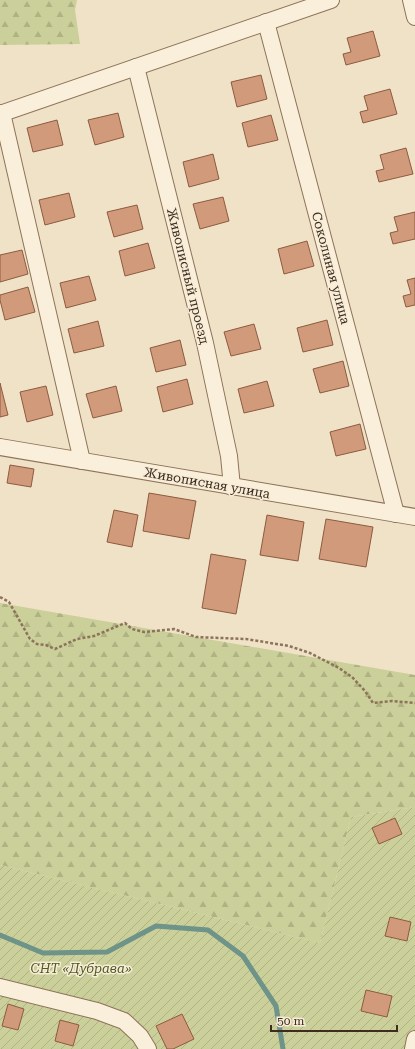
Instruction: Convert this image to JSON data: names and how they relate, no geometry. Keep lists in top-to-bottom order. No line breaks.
{"streets":{"street":["Соколиная улица","Живописный проезд","Живописная улица"]},"crossings":[["Соколиная улица","Живописная улица"],["Живописный проезд","Живописная улица"]],"parks":["СНТ «Дубрава»"],"scale_bar":"50 m"}
